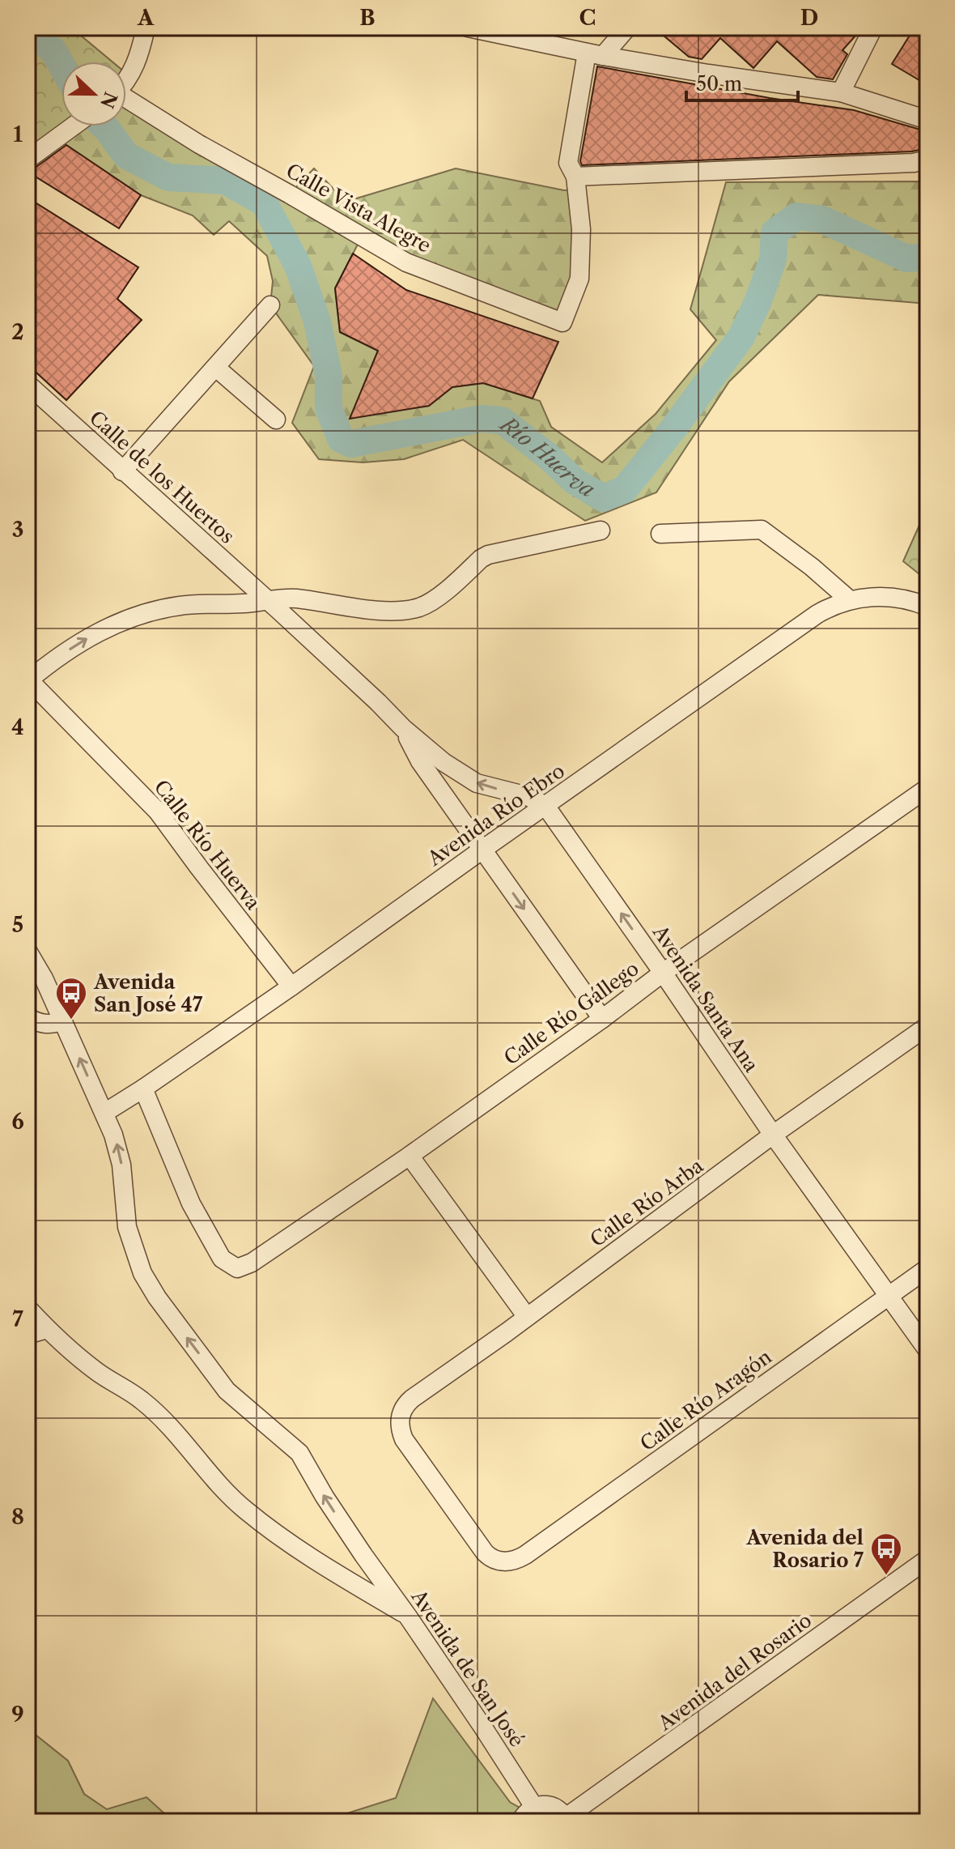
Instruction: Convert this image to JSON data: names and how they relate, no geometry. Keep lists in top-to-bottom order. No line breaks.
{"streets":{"street":["Calle Vista Alegre","Calle de los Huertos","Avenida Río Ebro","Calle Río Huerva","Avenida Santa Ana","Calle Río Gállego","Calle Río Arba","Calle Río Aragón","Avenida de San José","Avenida del Rosario"]},"crossings":[["Avenida Río Ebro","Calle Río Huerva"],["Avenida Río Ebro","Avenida Santa Ana"],["Avenida Río Ebro","Calle Río Gállego"],["Avenida Río Ebro","Avenida de San José"],["Avenida Santa Ana","Calle Río Gállego"],["Avenida Santa Ana","Calle Río Arba"],["Avenida Santa Ana","Calle Río Aragón"],["Calle Río Arba","Calle Río Aragón"]],"water":["Río Huerva"],"places":{"bus stop":["Avenida San José 47","Avenida del Rosario 7"]},"scale_bar":"50 m","north":"right","grid":{"columns":["A","B","C","D"],"rows":["1","2","3","4","5","6","7","8","9"]}}
